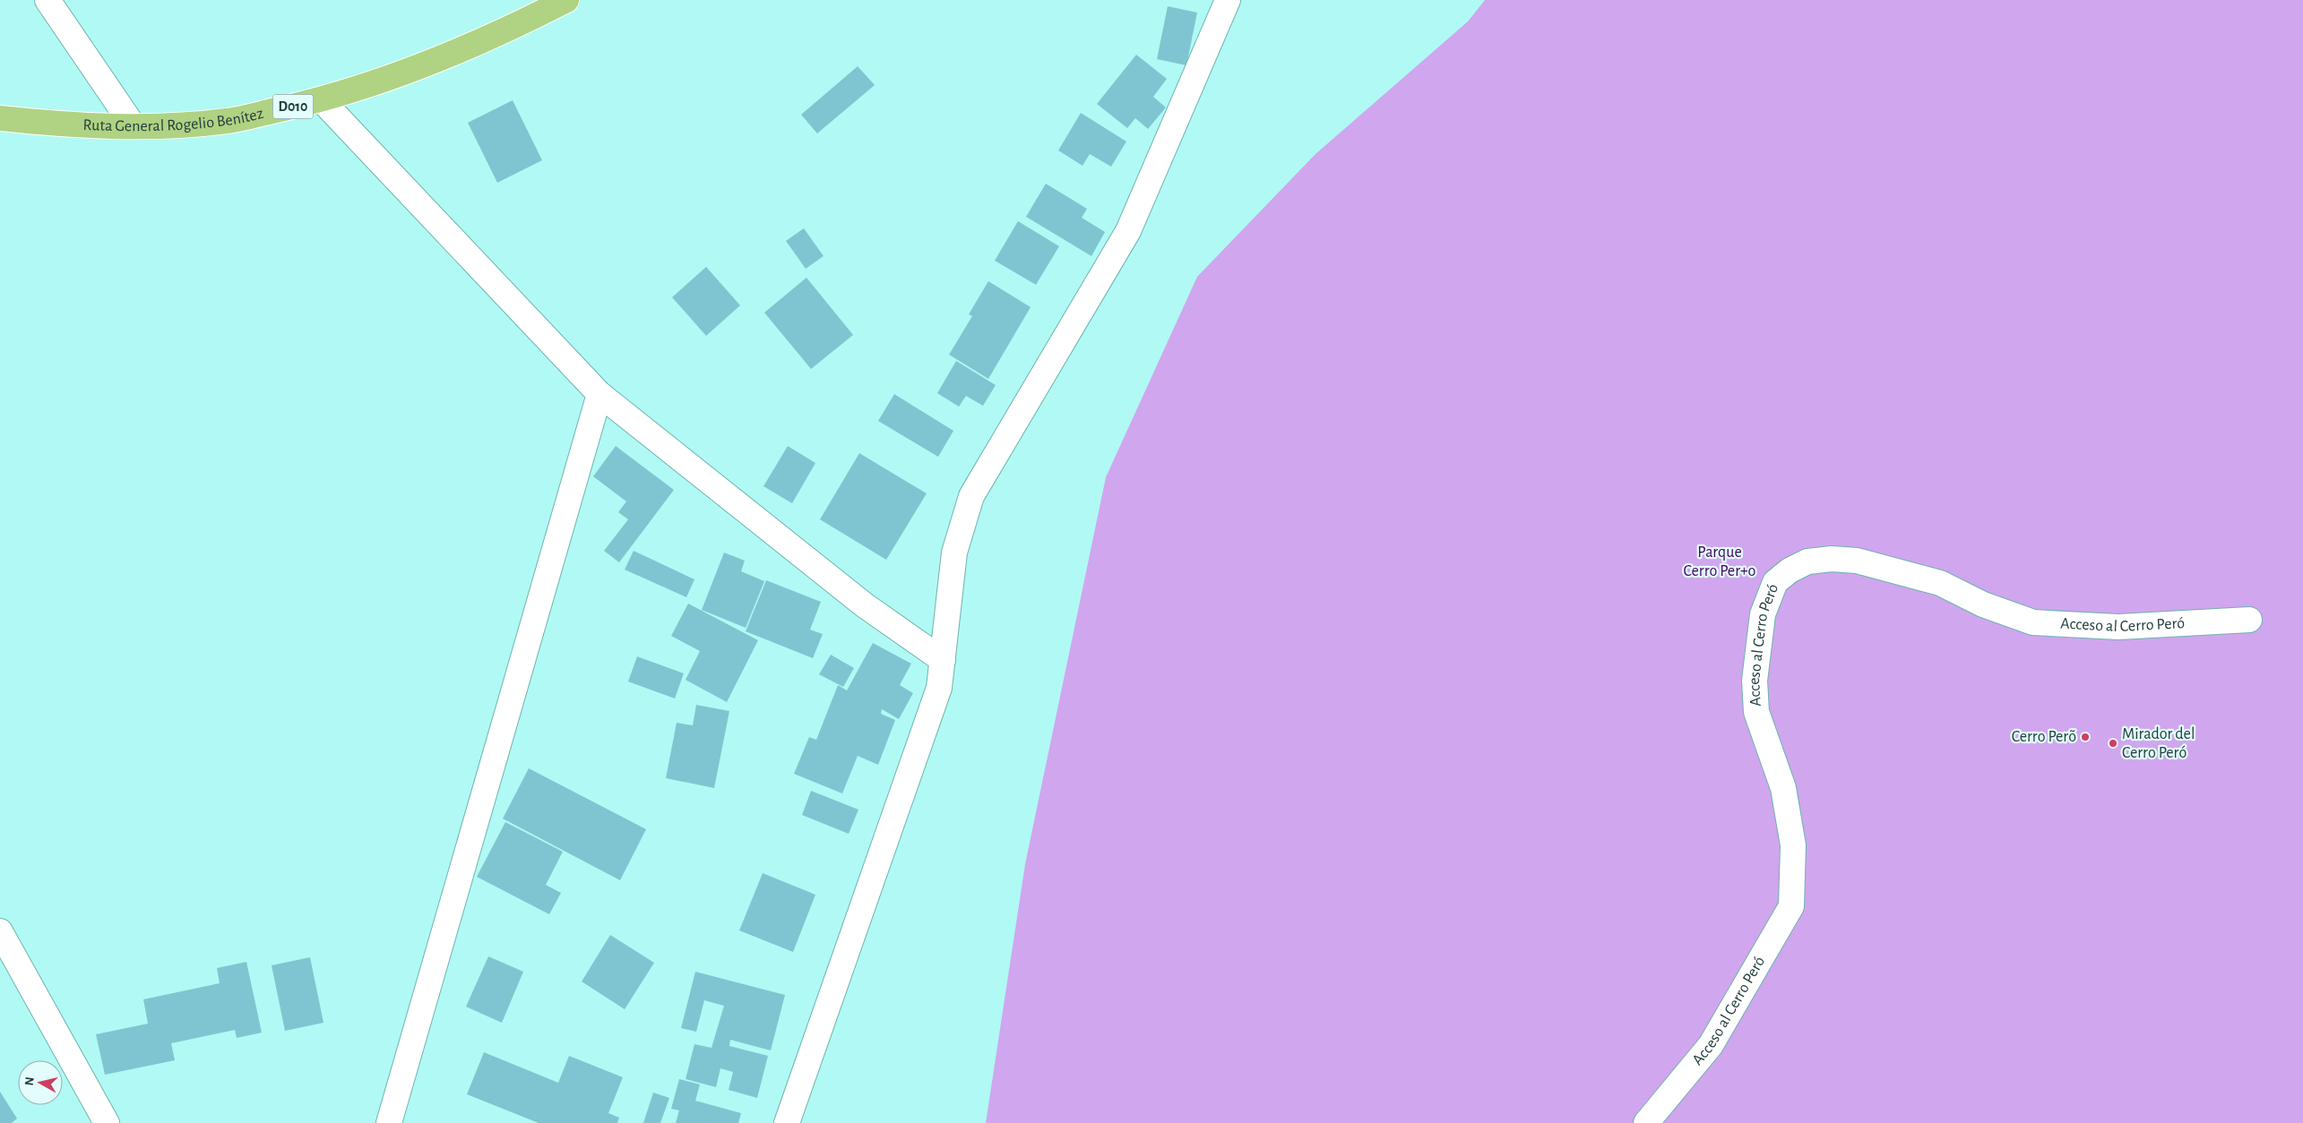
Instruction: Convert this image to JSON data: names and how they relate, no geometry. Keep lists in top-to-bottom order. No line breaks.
{"streets":{"main road":["D010","Ruta General Rogelio Benítez"],"street":["Acceso al Cerro Peró"]},"parks":["Parque Cerro Per+o"],"places":["Cerro Perõ","Mirador del Cerro Peró"],"north":"left"}
